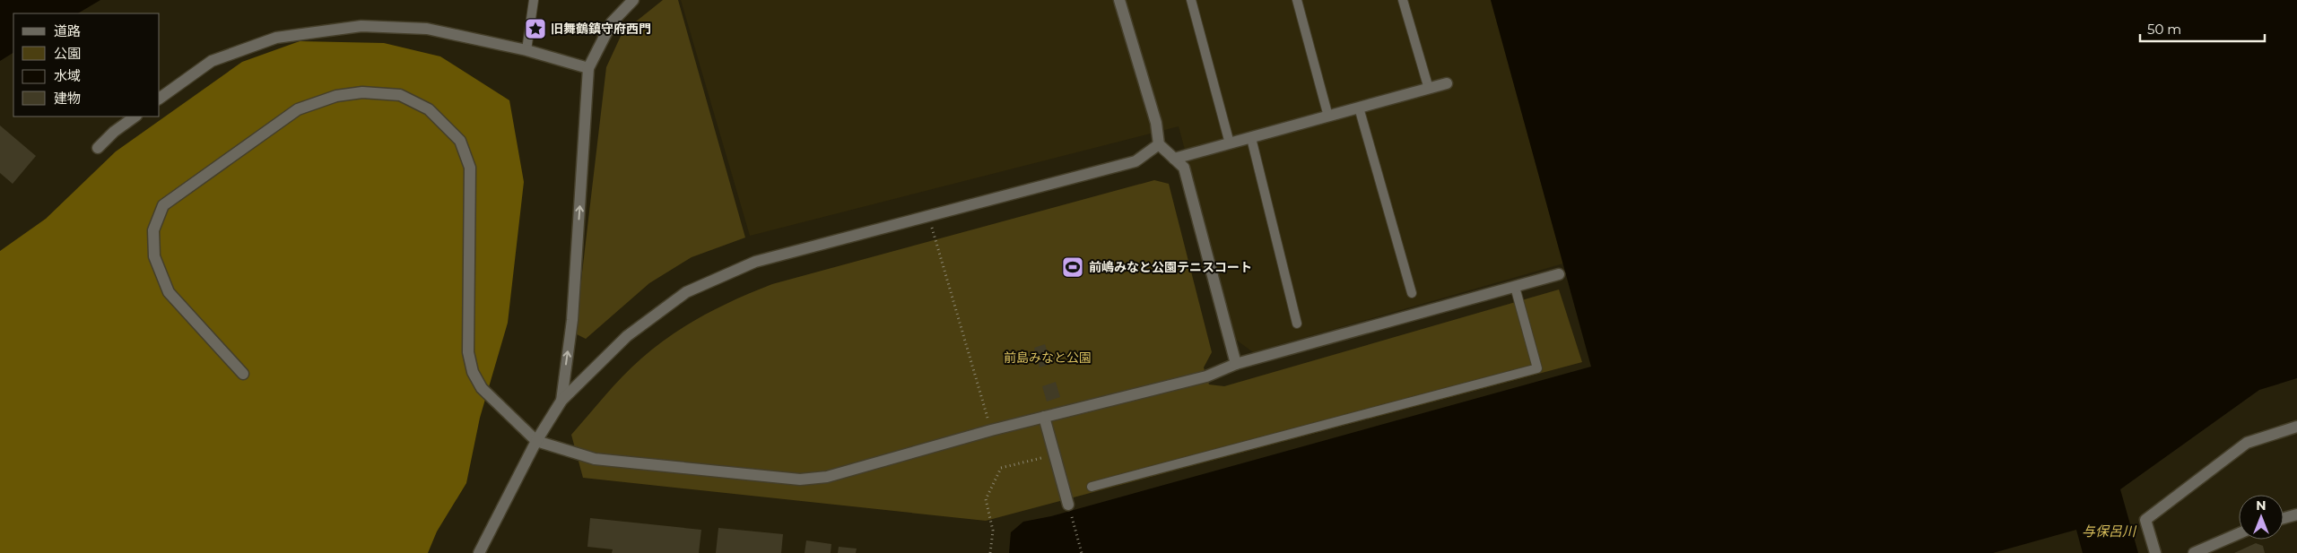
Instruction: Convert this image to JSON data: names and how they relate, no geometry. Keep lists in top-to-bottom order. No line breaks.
{"water":["与保呂川"],"parks":["前島みなと公園"],"places":{"place":["旧舞鶴鎮守府西門"],"sports":["前嶋みなと公園テニスコート"]},"legend":["道路","公園","水域","建物"],"scale_bar":"50 m","north":"top"}
